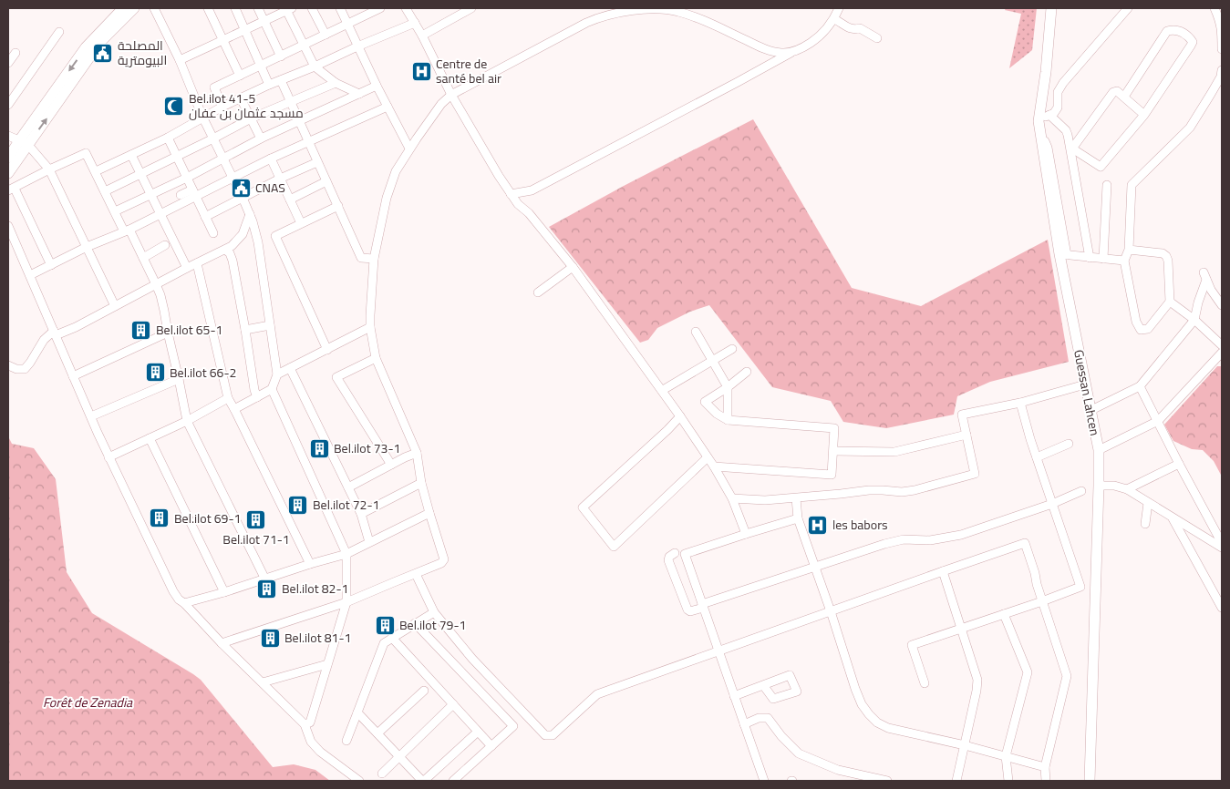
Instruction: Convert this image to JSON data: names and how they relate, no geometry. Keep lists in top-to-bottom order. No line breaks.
{"streets":{"main road":["Guessan Lahcen"]},"parks":["Forêt de Zenadia"],"places":{"public building":["المصلحة البيومترية","CNAS"],"hospital":["Centre de santé bel air","les babors"],"mosque":["Bel.ilot 41-5 مسجد عثمان بن عفان"],"building":["Bel.ilot 65-1","Bel.ilot 66-2","Bel.ilot 73-1","Bel.ilot 72-1","Bel.ilot 69-1","Bel.ilot 71-1","Bel.ilot 82-1","Bel.ilot 79-1","Bel.ilot 81-1"]}}
